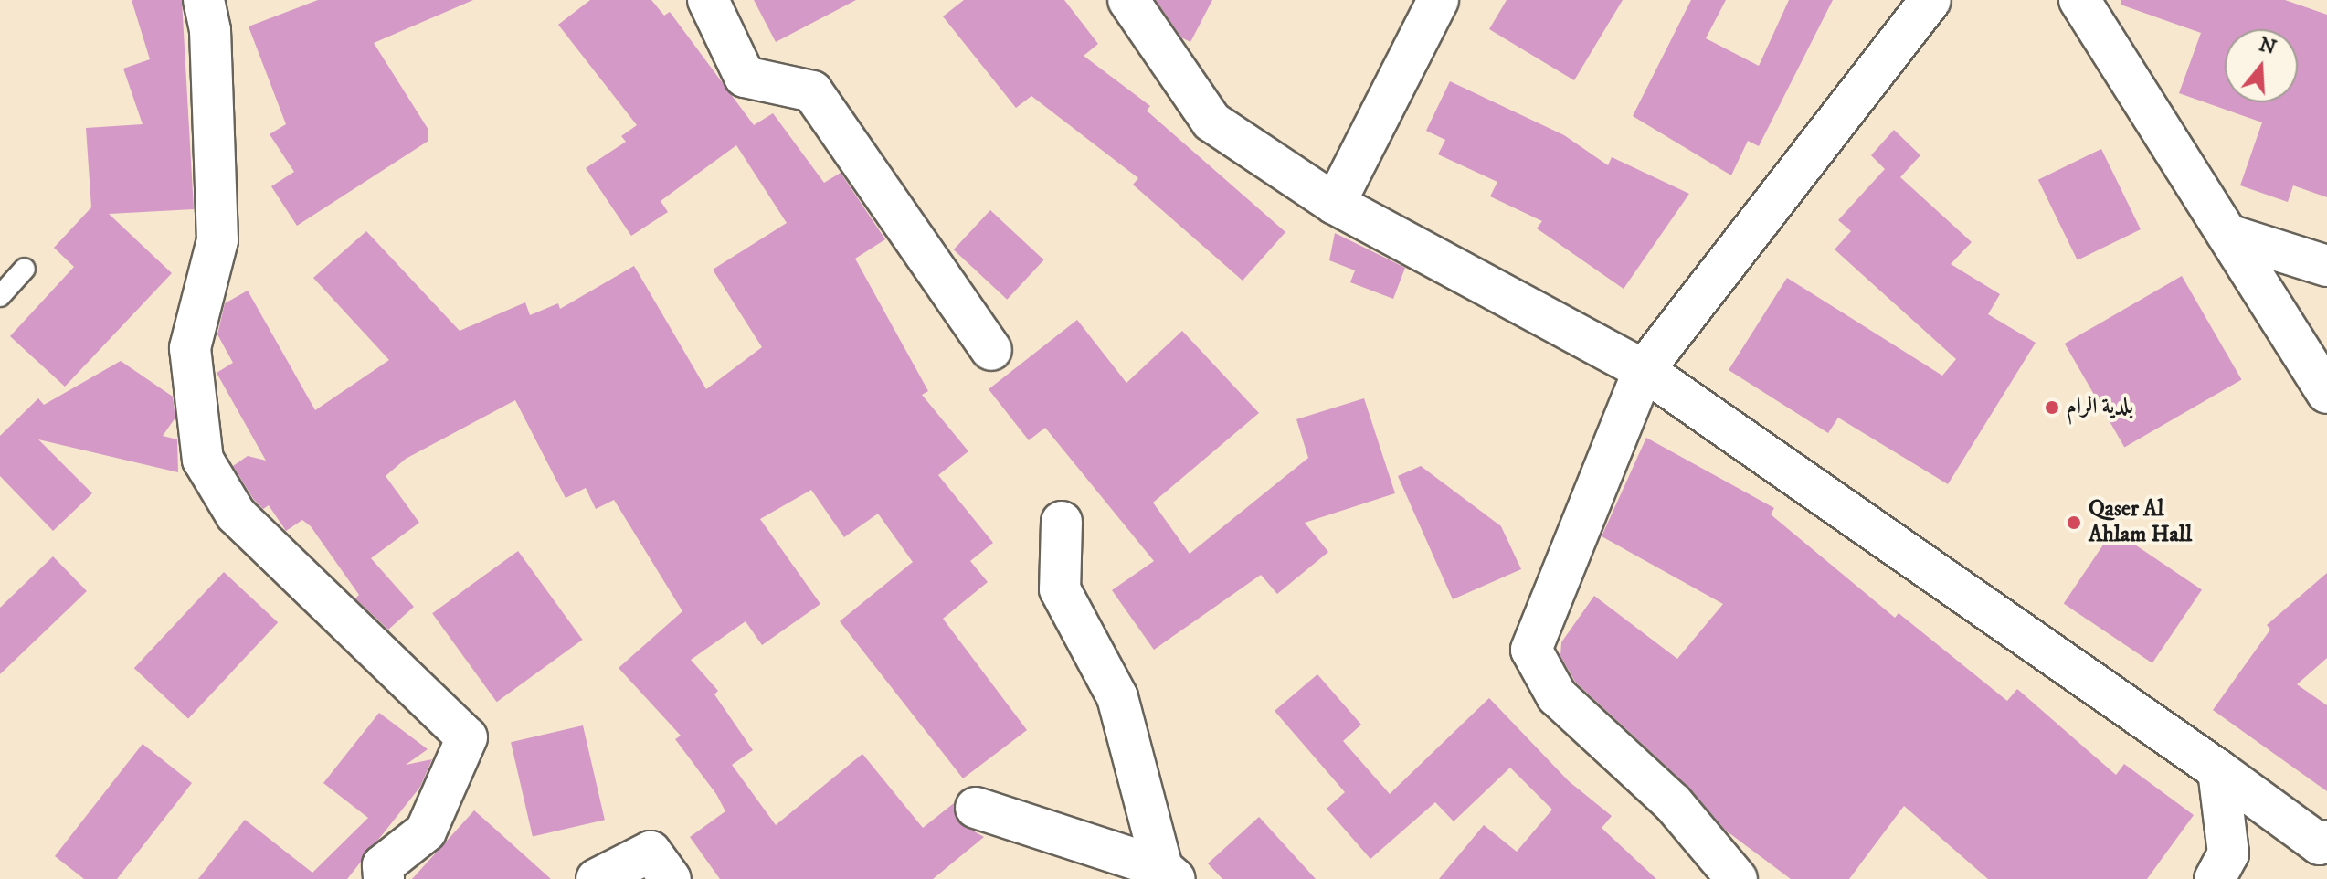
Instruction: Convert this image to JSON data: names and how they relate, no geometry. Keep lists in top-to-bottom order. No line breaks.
{"places":["بلدية الرام","Qaser Al Ahlam Hall"],"north":"top"}
